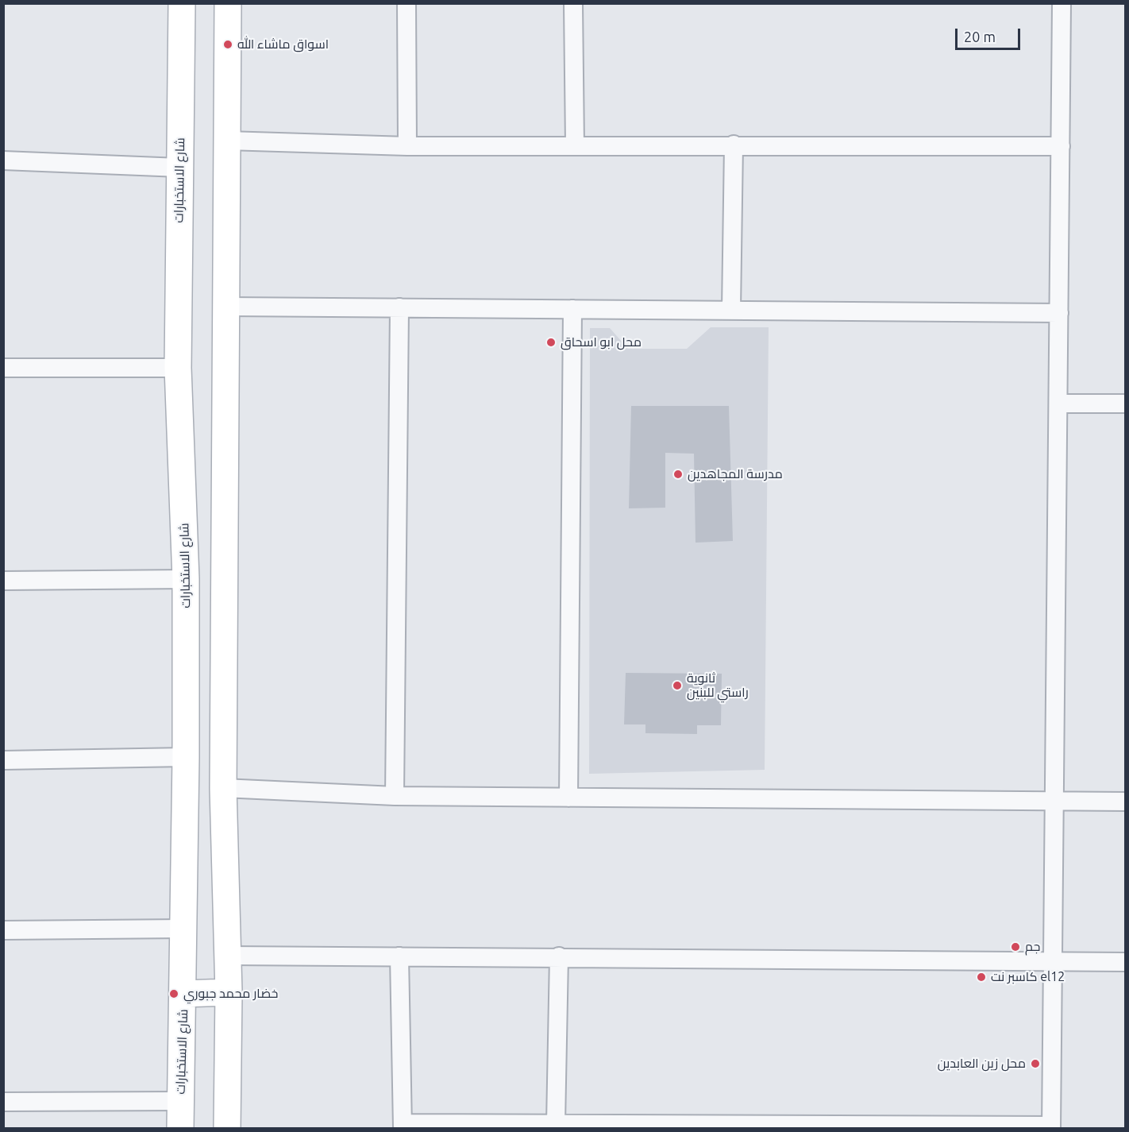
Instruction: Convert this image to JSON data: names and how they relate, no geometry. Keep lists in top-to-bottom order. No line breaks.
{"streets":{"main road":["شارع الاستخبارات"]},"places":["اسواق ماشاء الله","محل ابو اسحاق","مدرسة المجاهدين","ثانوية راستي للبنين","جم","كاسبر نت el12","خضار محمد جبوري","محل زين العابدين"],"scale_bar":"20 m"}
